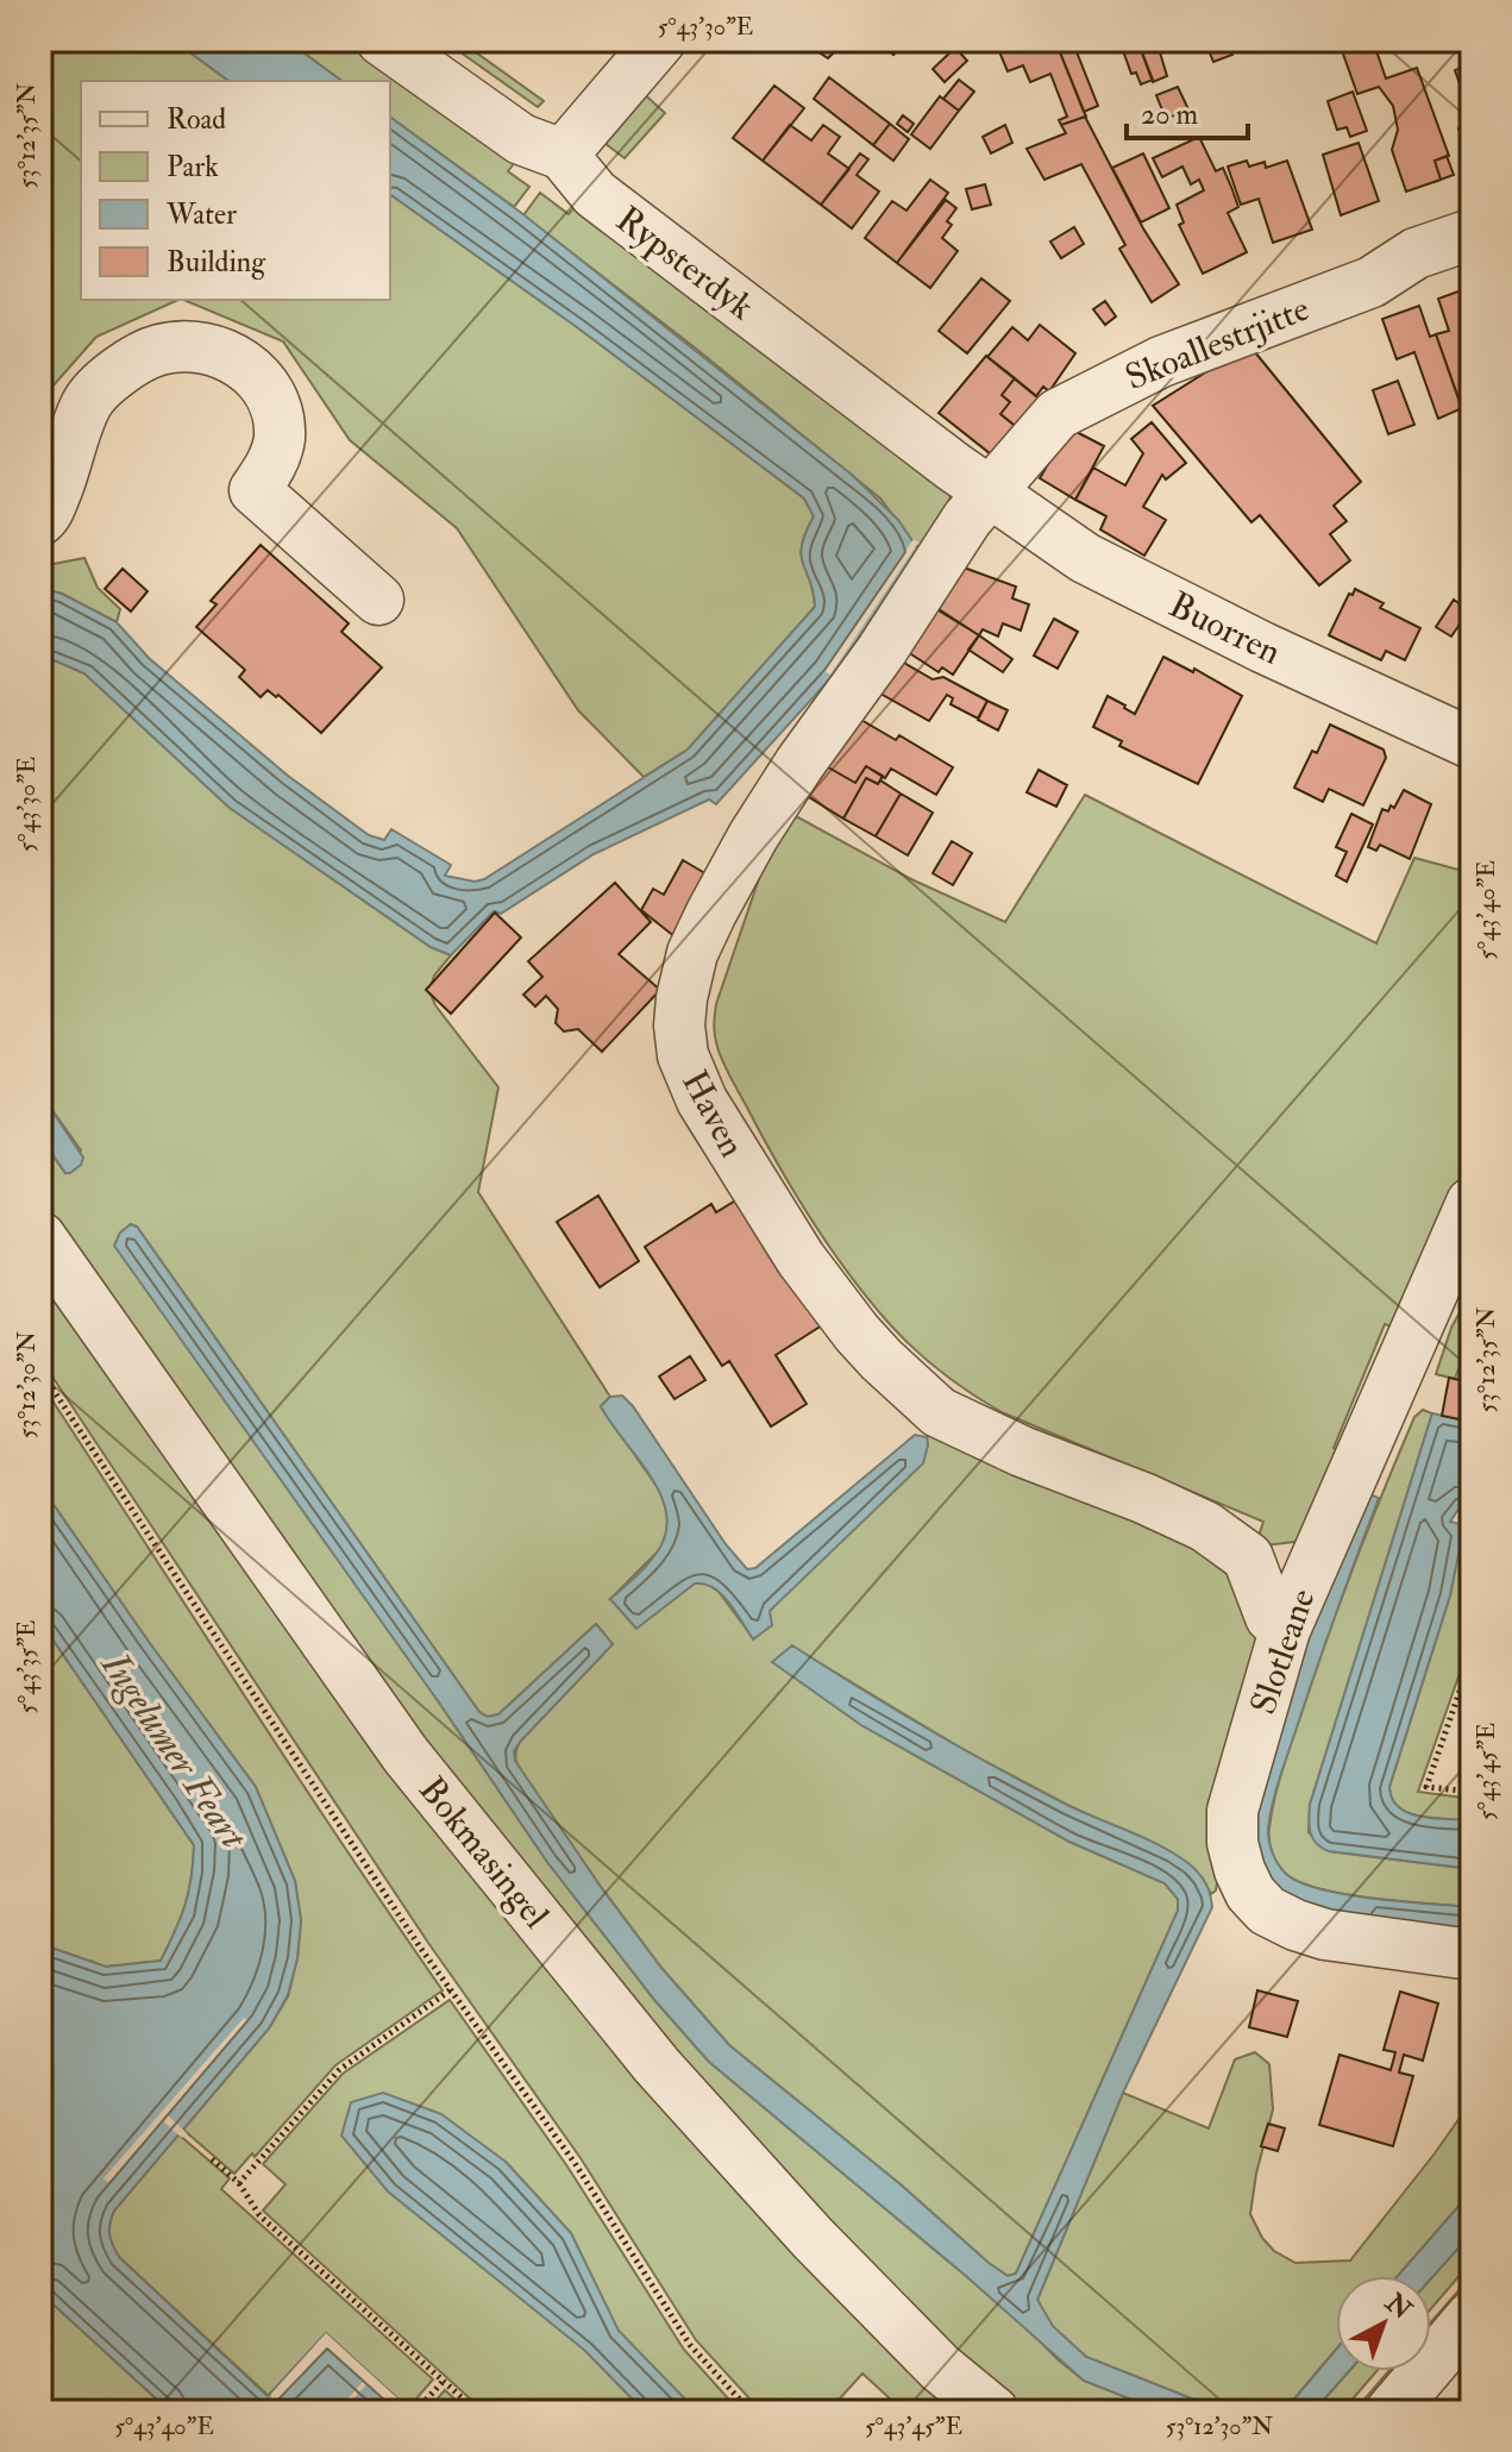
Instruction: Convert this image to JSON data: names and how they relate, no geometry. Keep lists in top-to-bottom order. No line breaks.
{"streets":{"street":["Rypsterdyk","Skoallestrjitte","Buorren","Haven","Slotleane","Bokmasingel"]},"crossings":[["Rypsterdyk","Skoallestrjitte"],["Rypsterdyk","Buorren"],["Rypsterdyk","Haven"],["Skoallestrjitte","Buorren"],["Skoallestrjitte","Haven"],["Buorren","Haven"]],"water":["Ingelumer Feart"],"legend":["Road","Park","Water","Building"],"scale_bar":"20 m","north":"top right","coordinates":["5°43'30\"E","53°12'35\"N","5°43'40\"E","53°12'30\"N","5°43'35\"E","5°43'45\"E"]}
